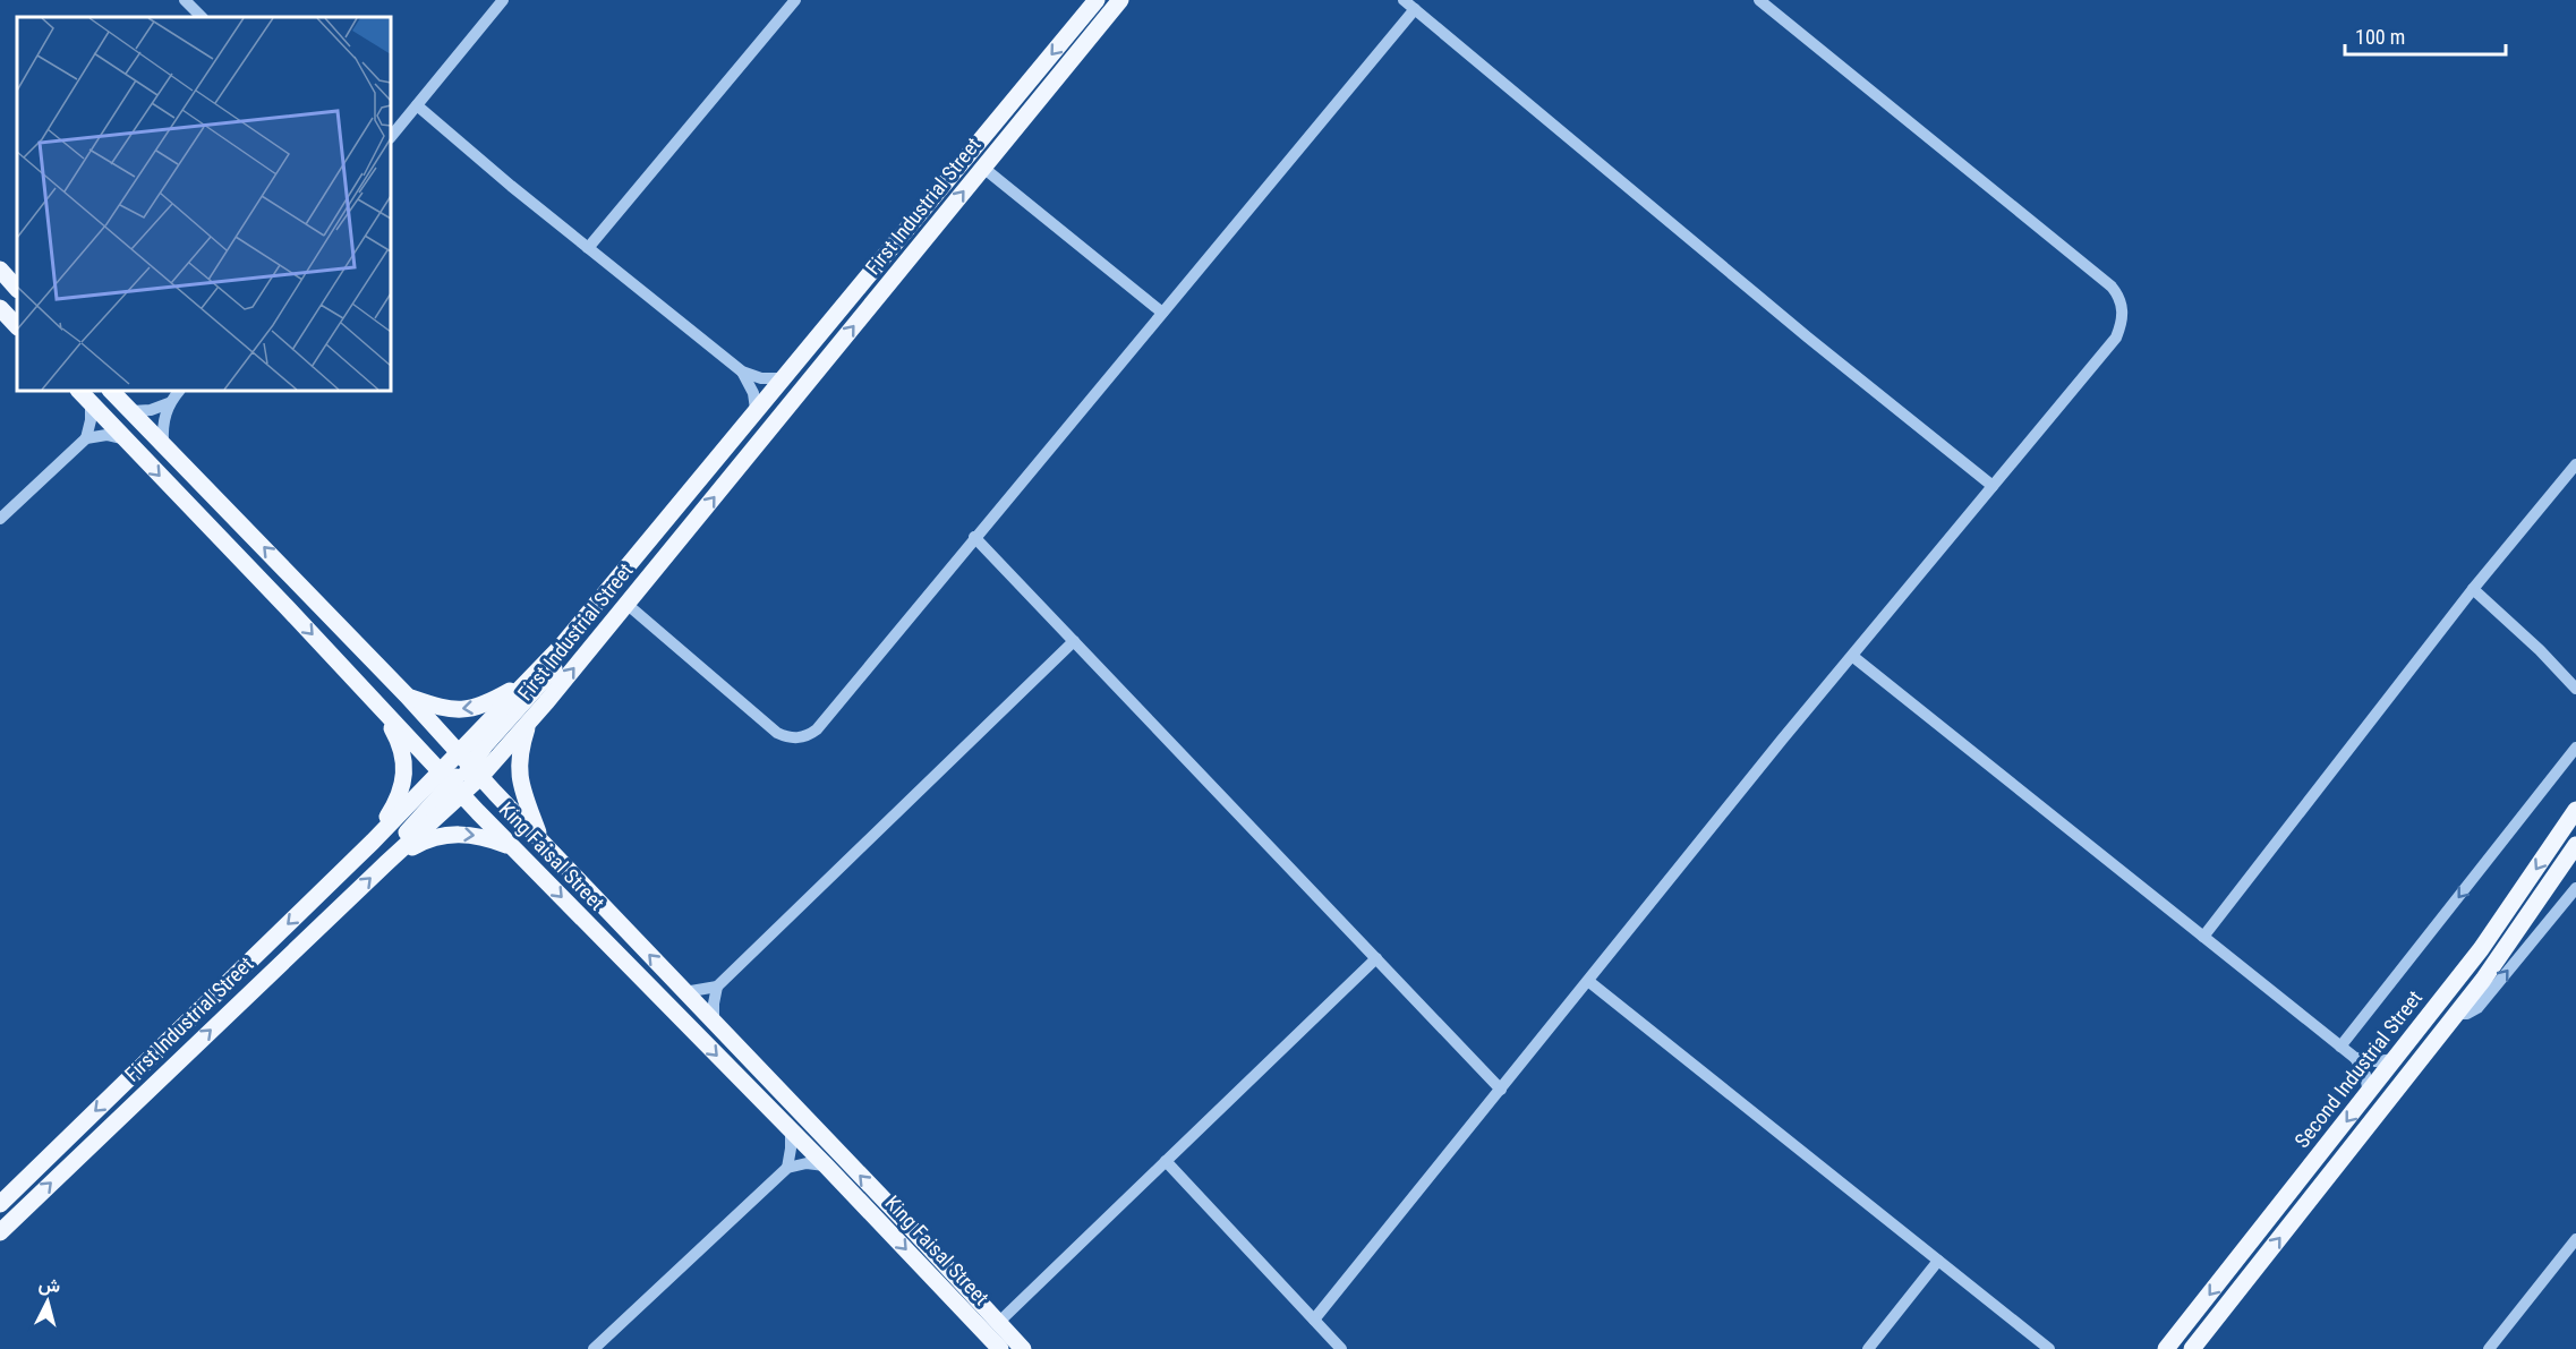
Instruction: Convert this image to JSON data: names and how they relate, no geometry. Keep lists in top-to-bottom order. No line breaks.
{"streets":{"main road":["First Industrial Street","King Faisal Street","Second Industrial Street"]},"crossings":[["First Industrial Street","King Faisal Street"]],"scale_bar":"100 m","north":"top"}
